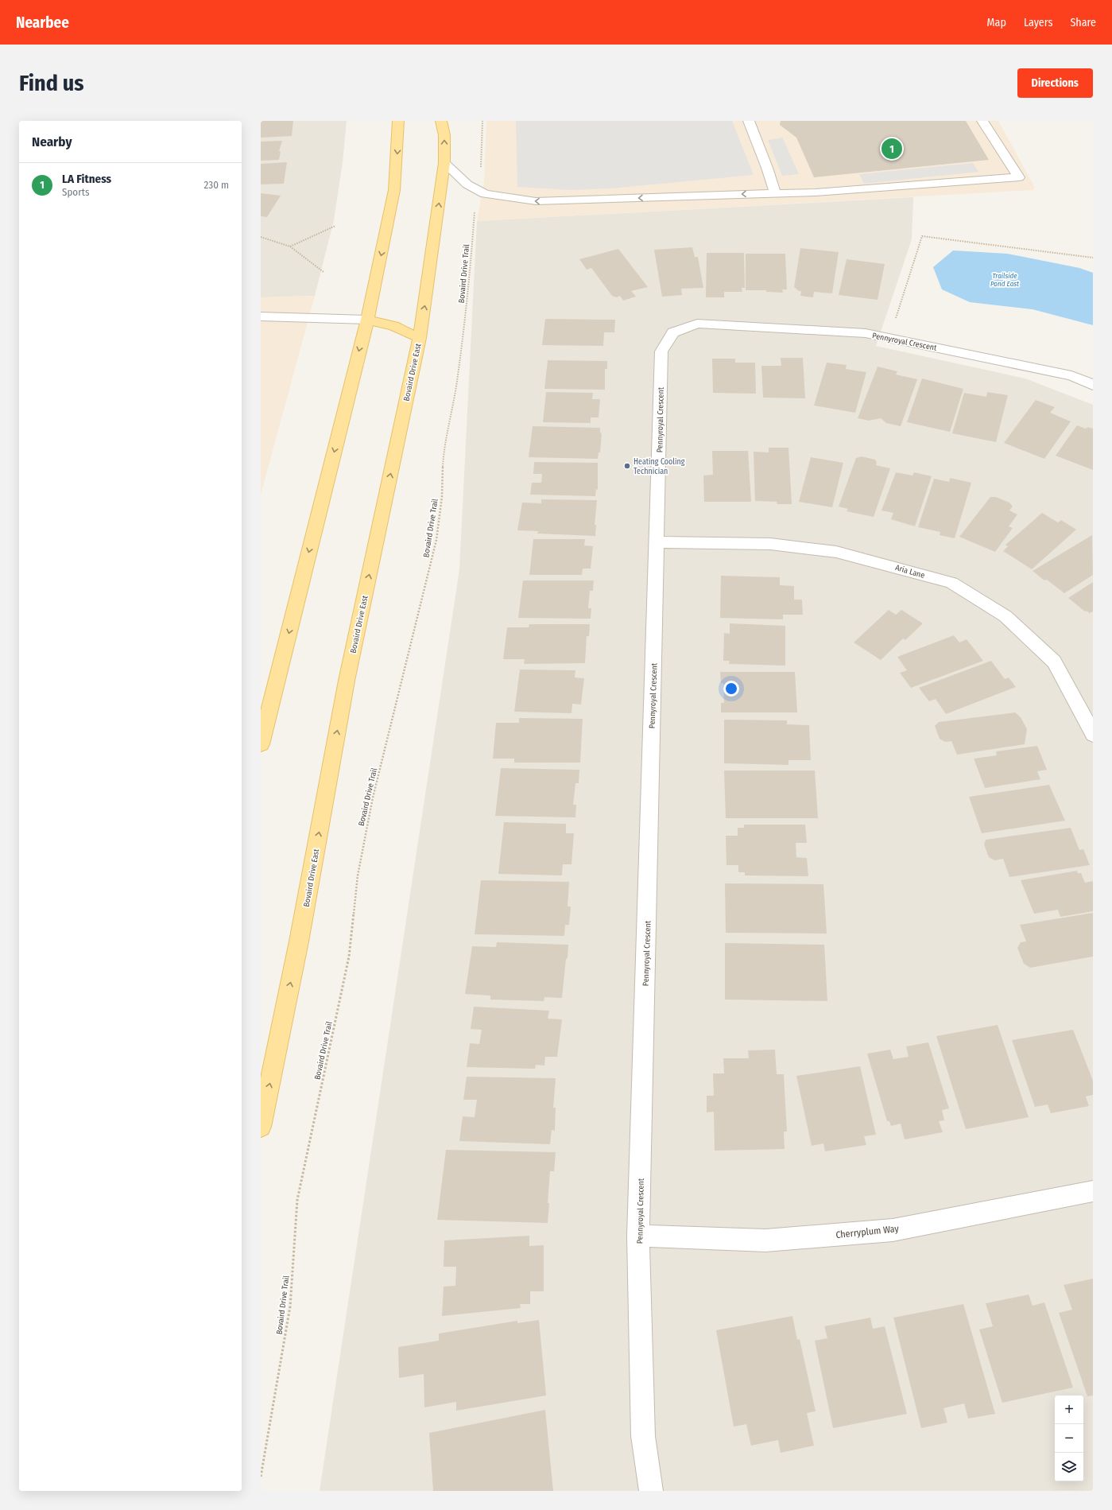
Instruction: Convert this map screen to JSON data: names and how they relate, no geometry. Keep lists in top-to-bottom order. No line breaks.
{"streets":{"main road":["Bovaird Drive East"],"street":["Pennyroyal Crescent","Aria Lane","Cherryplum Way"],"path":["Bovaird Drive Trail"]},"crossings":[["Pennyroyal Crescent","Aria Lane"],["Pennyroyal Crescent","Cherryplum Way"]],"water":["Trailside Pond East"],"places":["Heating Cooling Technician"],"page":{"header":"Nearbee","nav":["Map","Layers","Share"],"buttons":"Directions","title":"Find us","heading":"Nearby","pins":"1","list":[{"mark":"1","name":"LA Fitness","note":"Sports","value":"230 m"}],"map_buttons":["+","−"]}}
